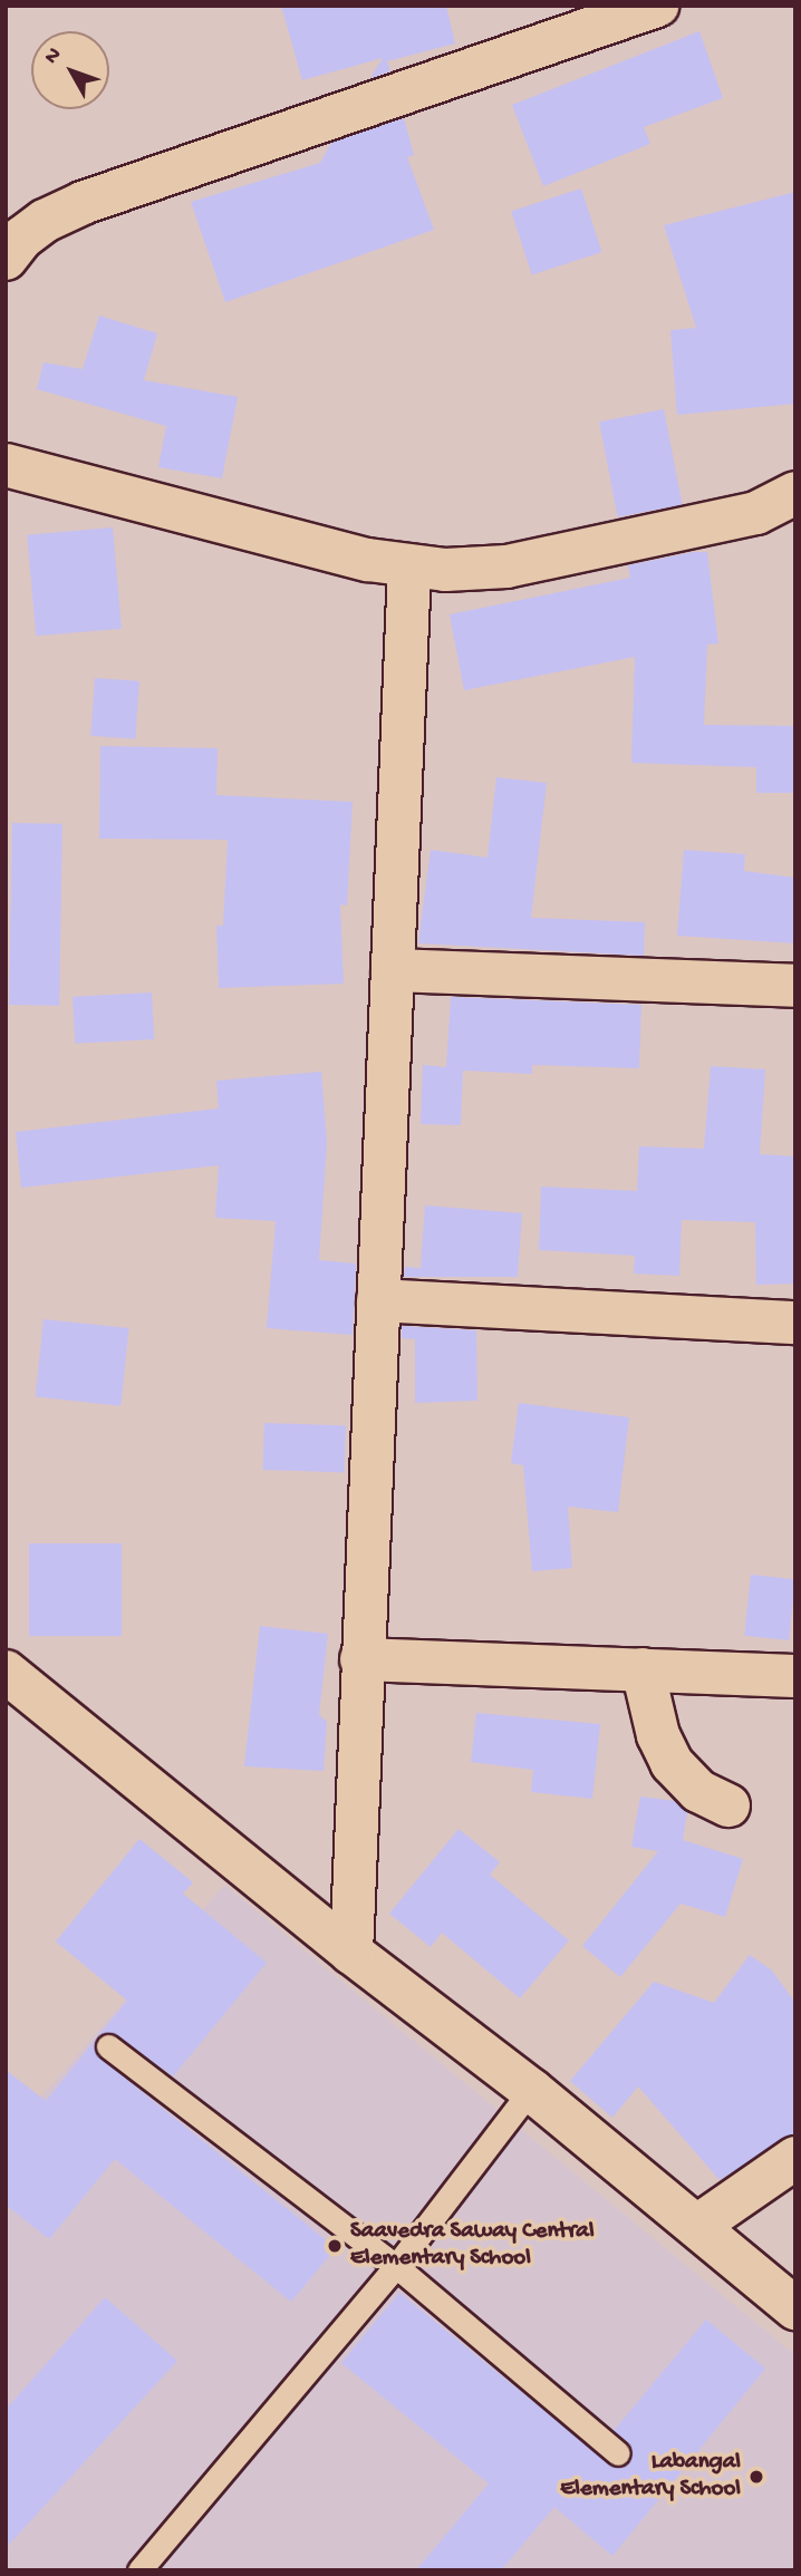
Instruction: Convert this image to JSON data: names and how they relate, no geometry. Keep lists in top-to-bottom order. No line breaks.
{"places":["Saavedra Saway Central Elementary School","Labangal Elementary School"],"north":"top left"}
